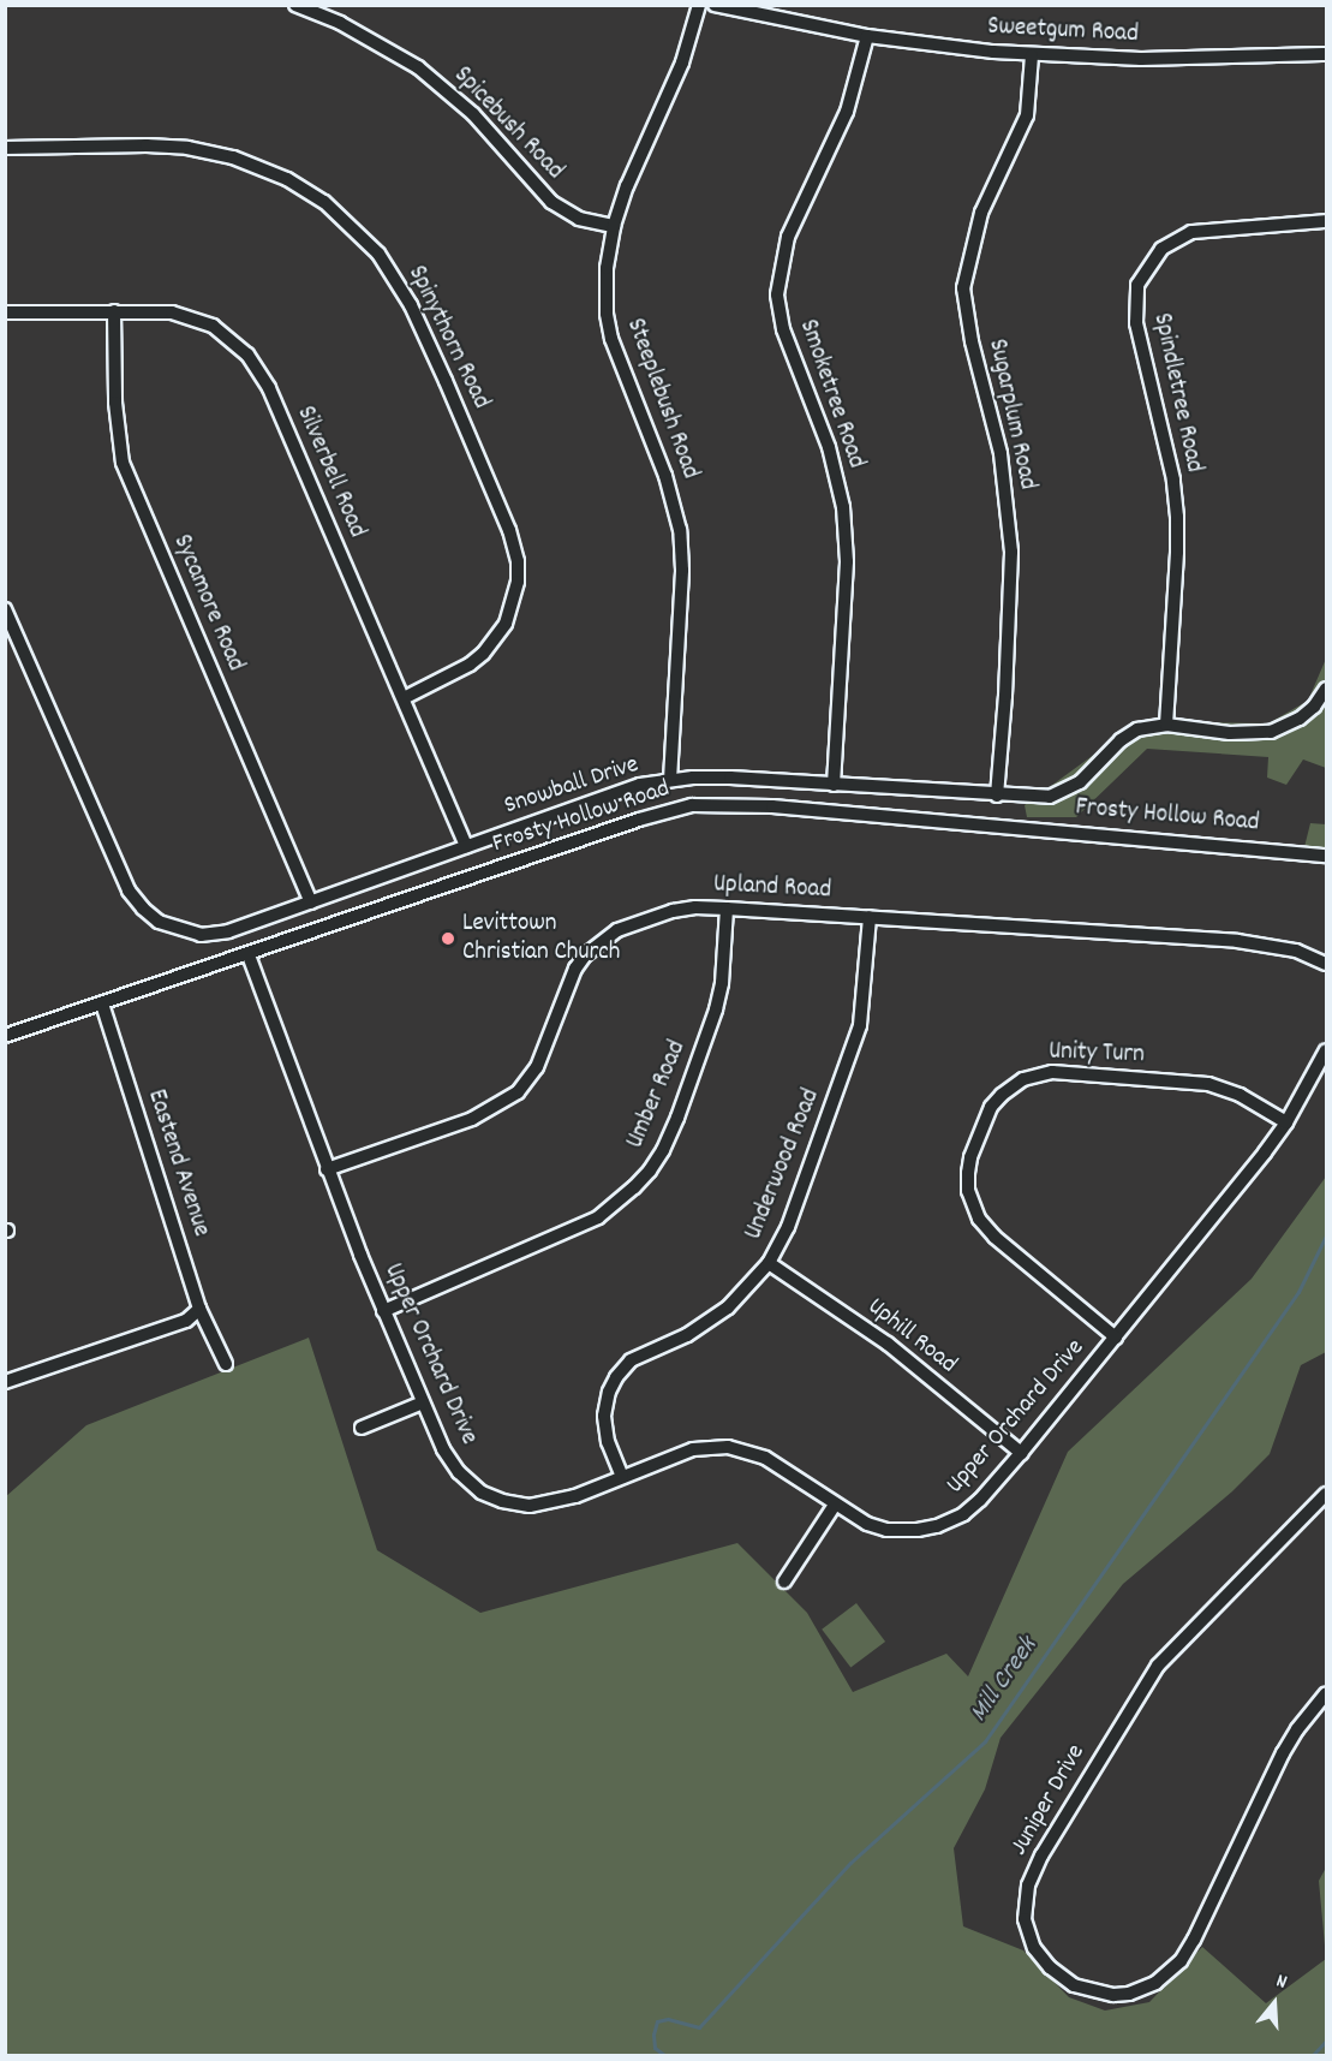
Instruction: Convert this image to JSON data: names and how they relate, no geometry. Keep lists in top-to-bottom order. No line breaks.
{"streets":{"street":["Sweetgum Road","Spicebush Road","Spinythorn Road","Spindletree Road","Smoketree Road","Steeplebush Road","Sugarplum Road","Silverbell Road","Sycamore Road","Snowball Drive","Frosty Hollow Road","Upland Road","Unity Turn","Umber Road","Eastend Avenue","Underwood Road","Uphill Road","Upper Orchard Drive","Juniper Drive"]},"crossings":[["Sweetgum Road","Smoketree Road"],["Sweetgum Road","Sugarplum Road"],["Spicebush Road","Steeplebush Road"],["Spinythorn Road","Silverbell Road"],["Spindletree Road","Snowball Drive"],["Smoketree Road","Snowball Drive"],["Steeplebush Road","Snowball Drive"],["Sugarplum Road","Snowball Drive"],["Silverbell Road","Sycamore Road"],["Silverbell Road","Snowball Drive"],["Sycamore Road","Snowball Drive"],["Frosty Hollow Road","Eastend Avenue"],["Frosty Hollow Road","Upper Orchard Drive"],["Upland Road","Umber Road"],["Upland Road","Underwood Road"],["Upland Road","Upper Orchard Drive"],["Unity Turn","Upper Orchard Drive"],["Umber Road","Upper Orchard Drive"],["Underwood Road","Uphill Road"],["Underwood Road","Upper Orchard Drive"],["Uphill Road","Upper Orchard Drive"]],"water":["Mill Creek"],"places":["Levittown Christian Church"],"north":"top"}
